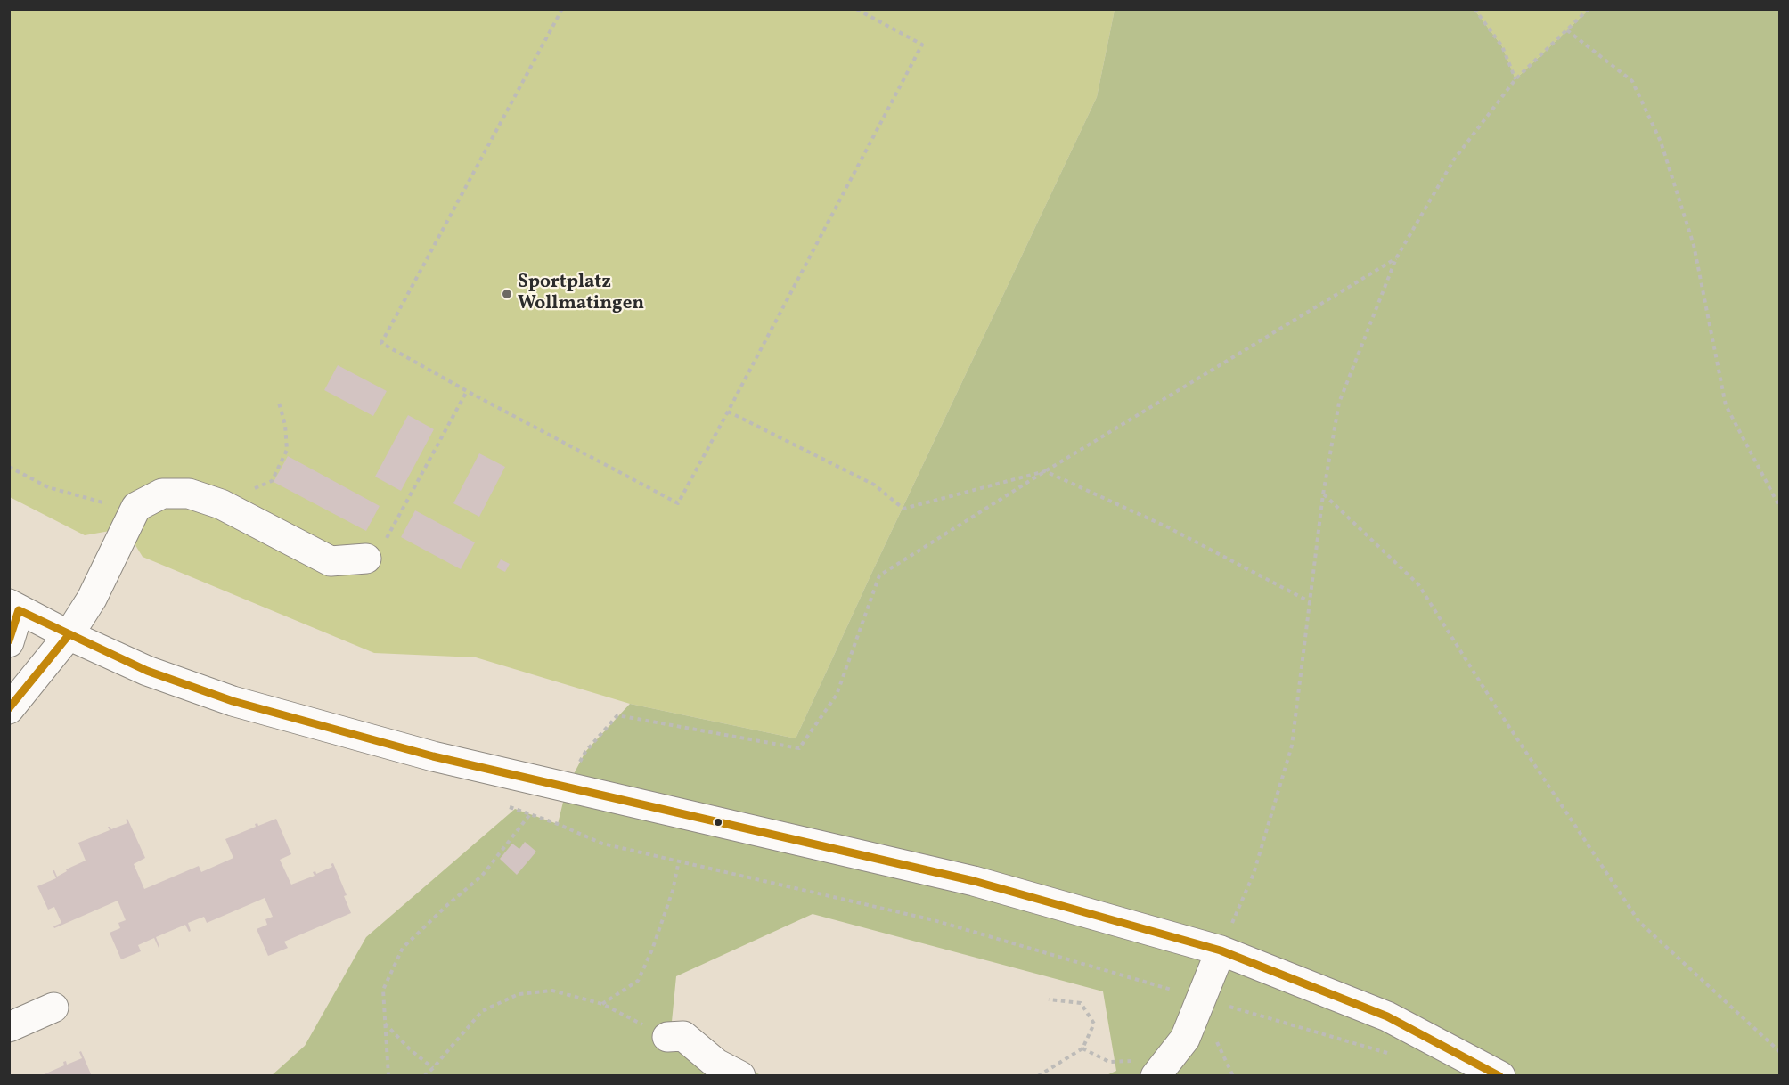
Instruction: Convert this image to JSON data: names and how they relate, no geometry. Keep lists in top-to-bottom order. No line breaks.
{"places":["Sportplatz Wollmatingen"]}
